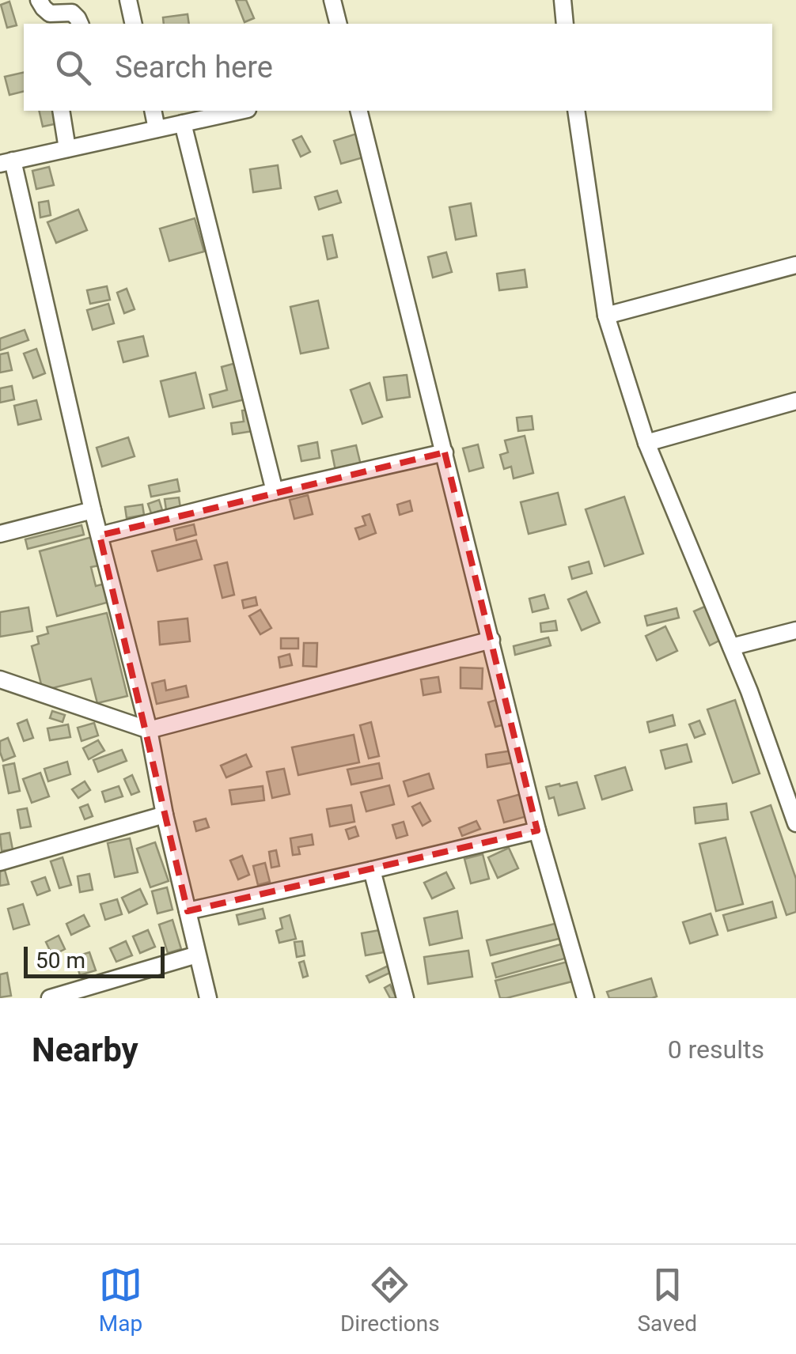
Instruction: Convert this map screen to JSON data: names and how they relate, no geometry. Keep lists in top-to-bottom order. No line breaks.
{"scale_bar":"50 m","page":{"search":"Search here","scale":"50 m","heading":["Nearby","0 results"],"nav":["Map","Directions","Saved"]}}
